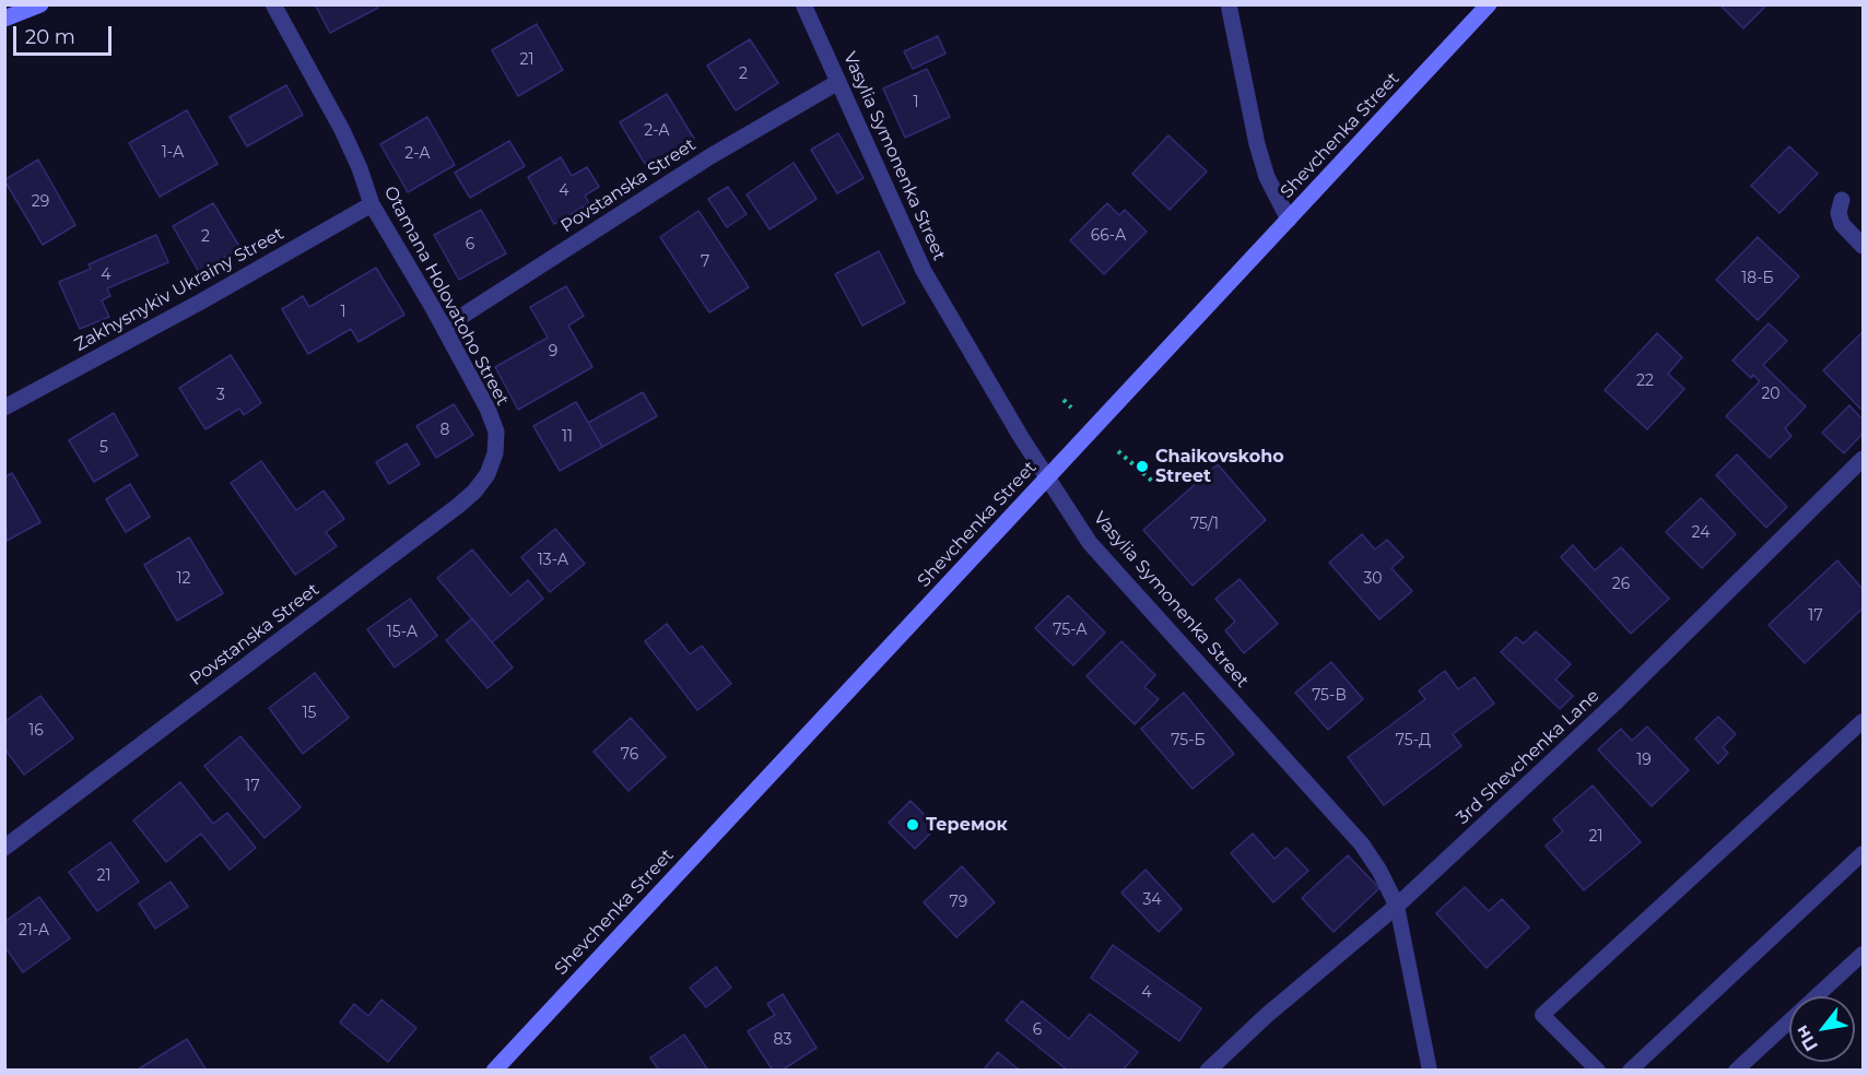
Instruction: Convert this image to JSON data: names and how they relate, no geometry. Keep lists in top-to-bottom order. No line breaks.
{"streets":{"main road":["Shevchenka Street"],"street":["Vasylia Symonenka Street","Povstanska Street","Zakhysnykiv Ukrainy Street","Otamana Holovatoho Street","3rd Shevchenka Lane"]},"crossings":[["Shevchenka Street","Vasylia Symonenka Street"],["Vasylia Symonenka Street","Povstanska Street"],["Vasylia Symonenka Street","3rd Shevchenka Lane"],["Povstanska Street","Otamana Holovatoho Street"],["Zakhysnykiv Ukrainy Street","Otamana Holovatoho Street"]],"places":["Chaikovskoho Street","Теремок"],"house_numbers":["21","2","1","2-А","1-А","2-А","4","29","66-А","2","6","7","4","18-Б","1","9","22","20","3","8","11","5","75/1","24","13-А","12","30","26","17","75-А","15-А","75-В","15","16","75-Б","75-Д","76","19","17","21","21","34","79","21-А","4","6","83"],"scale_bar":"20 m","north":"bottom left"}
